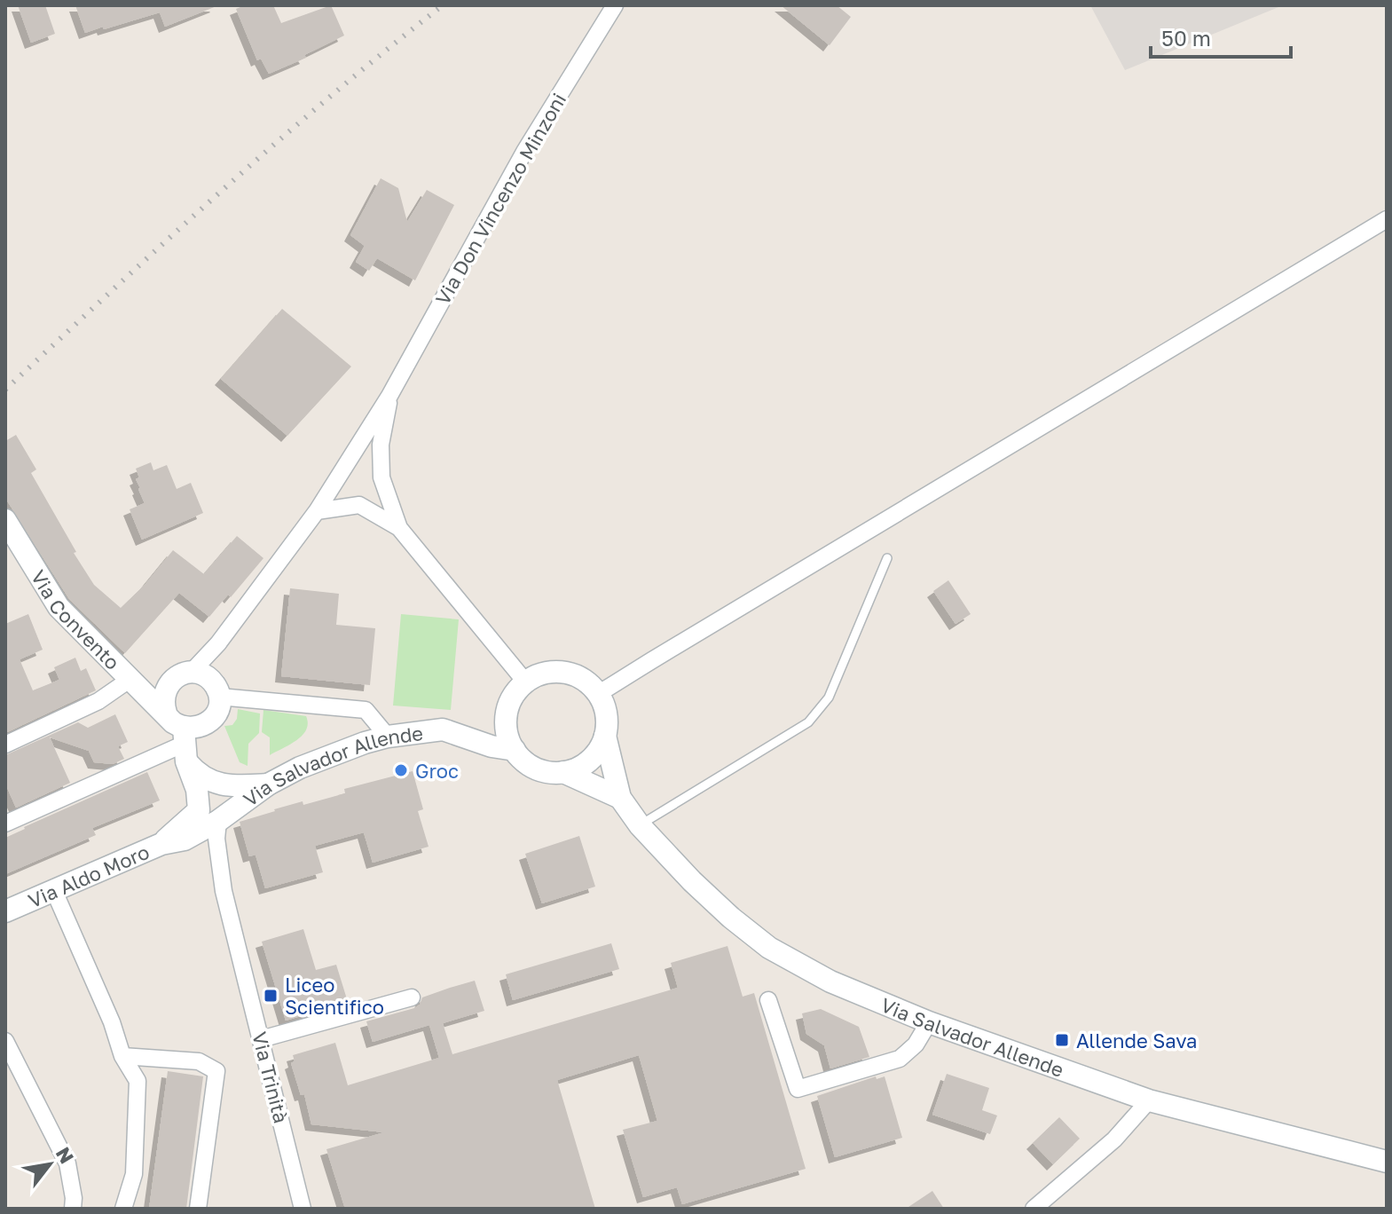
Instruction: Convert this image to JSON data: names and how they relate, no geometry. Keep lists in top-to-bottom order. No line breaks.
{"streets":{"street":["Via Don Vincenzo Minzoni","Via Convento","Via Salvador Allende","Via Aldo Moro","Via Trinità"]},"crossings":[["Via Don Vincenzo Minzoni","Via Convento"],["Via Convento","Via Salvador Allende"],["Via Salvador Allende","Via Aldo Moro"],["Via Salvador Allende","Via Trinità"]],"places":{"other":["Groc"],"transit":["Liceo Scientifico","Allende Sava"]},"scale_bar":"50 m","north":"top right"}
